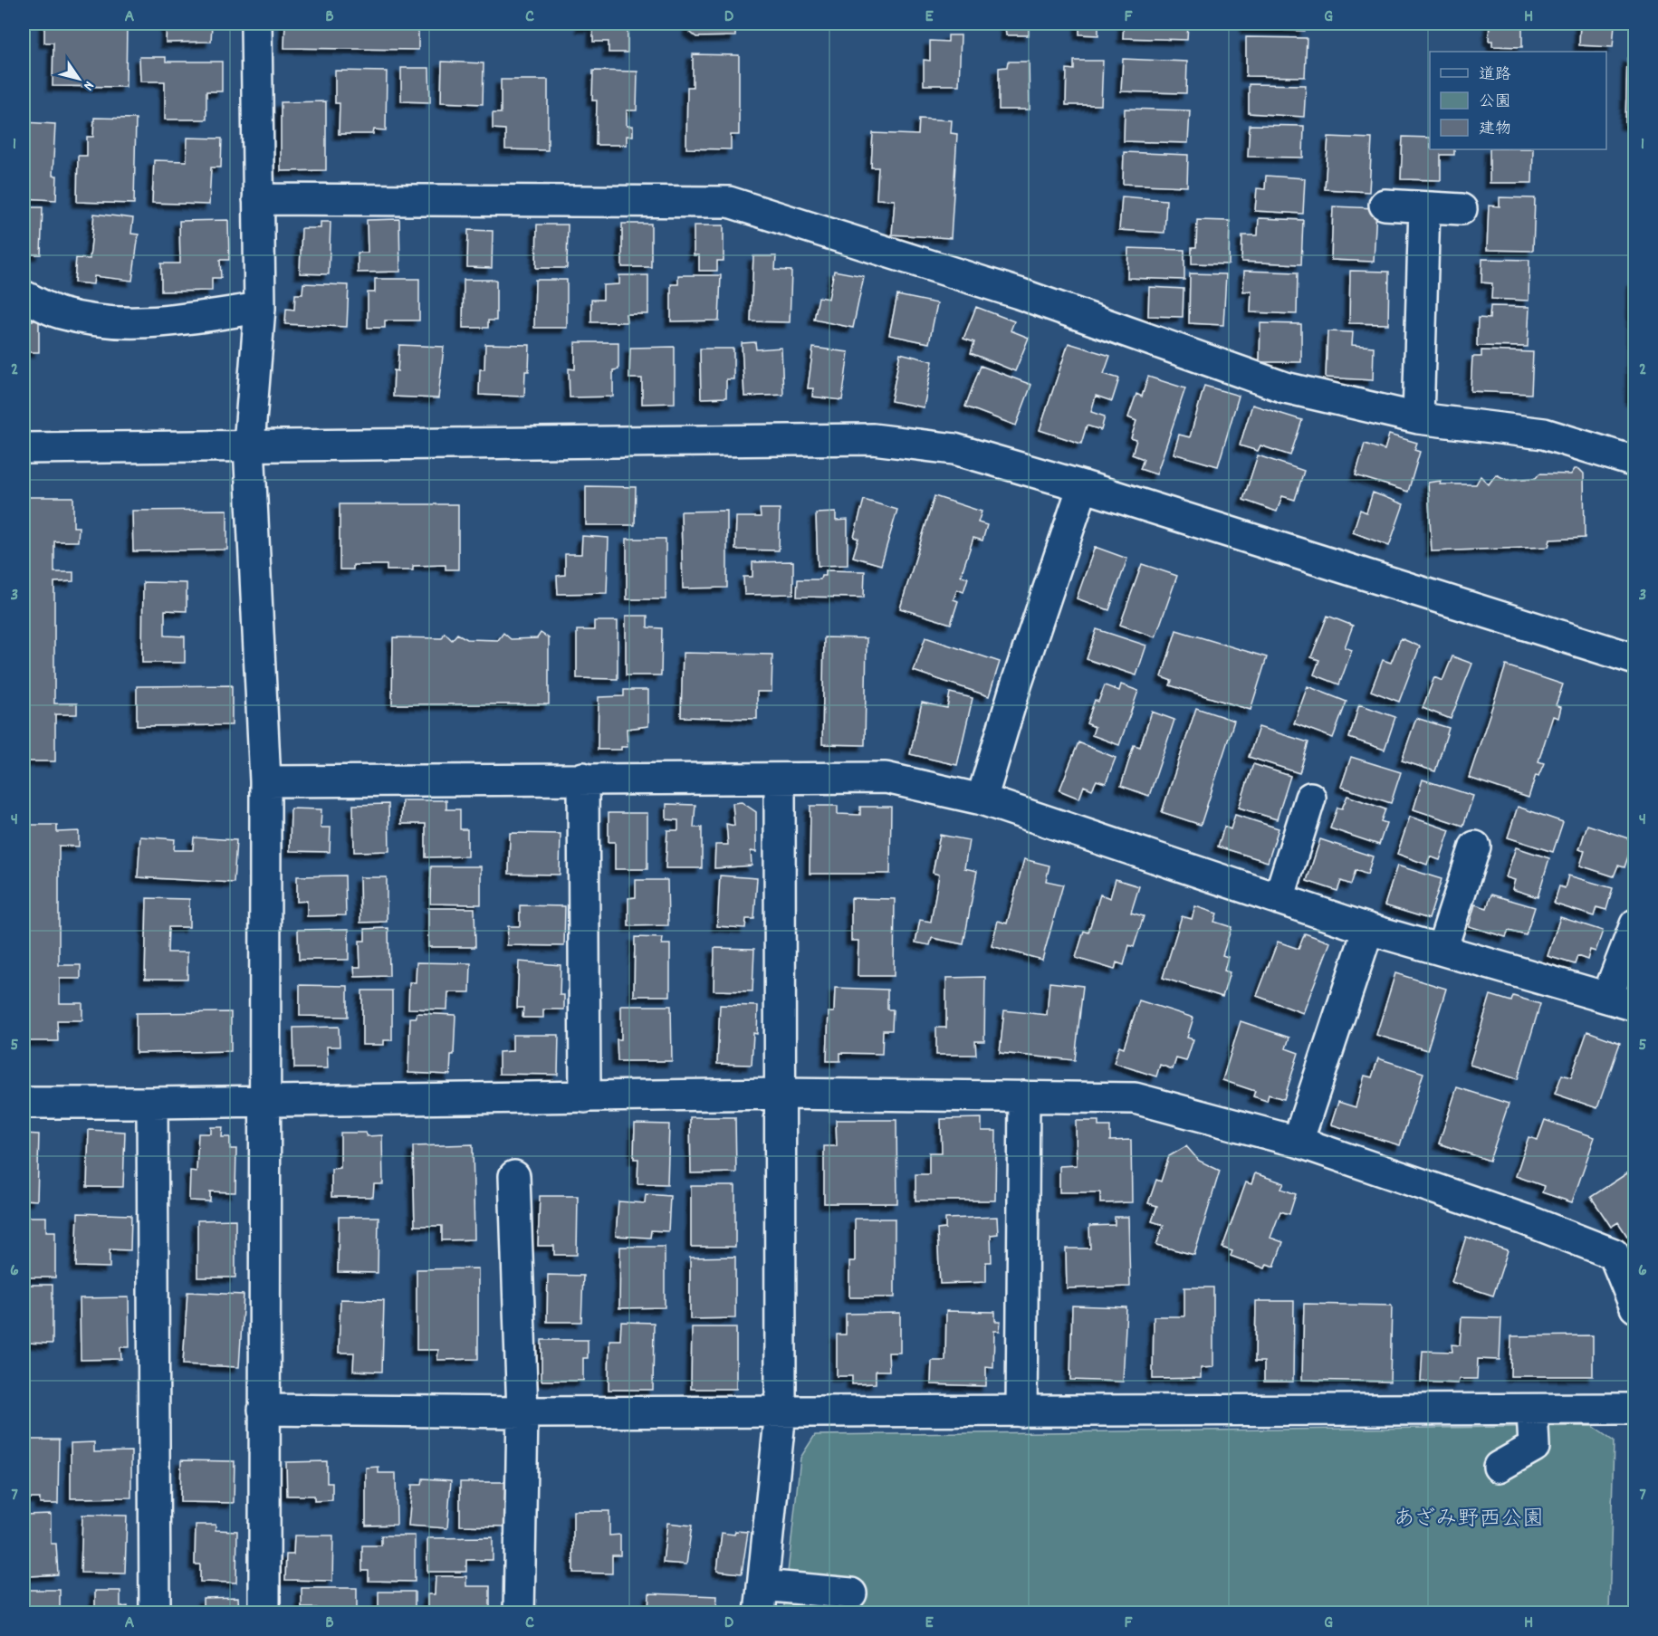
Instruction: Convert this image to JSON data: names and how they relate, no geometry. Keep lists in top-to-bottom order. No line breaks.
{"parks":["あざみ野西公園"],"legend":["道路","公園","建物"],"north":"bottom right","grid":{"columns":["A","B","C","D","E","F","G","H"],"rows":["1","2","3","4","5","6","7"]}}
